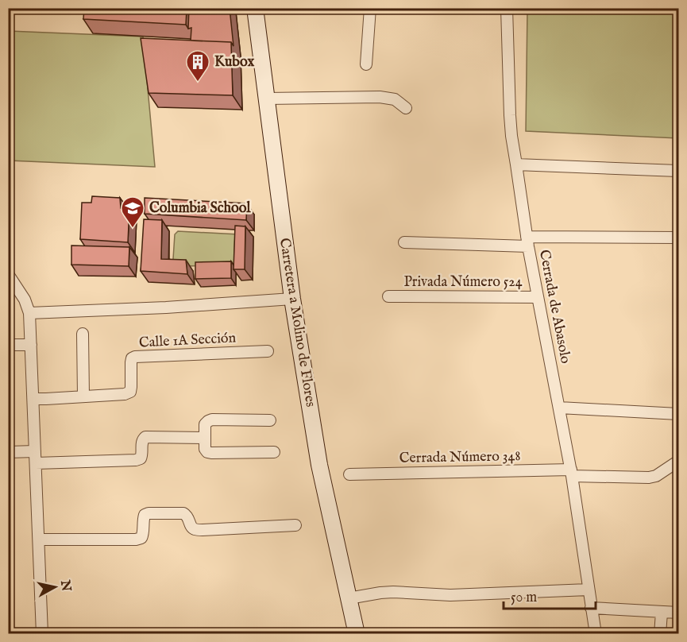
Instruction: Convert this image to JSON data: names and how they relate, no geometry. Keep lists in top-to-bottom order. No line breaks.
{"streets":{"main road":["Carretera a Molino de Flores"],"street":["Privada Número 524","Cerrada de Abasolo","Calle 1A Sección","Cerrada Número 348"]},"crossings":[["Privada Número 524","Cerrada de Abasolo"],["Cerrada de Abasolo","Cerrada Número 348"]],"places":{"building":["Kubox"],"school or university":["Columbia School"]},"scale_bar":"50 m","north":"right"}
